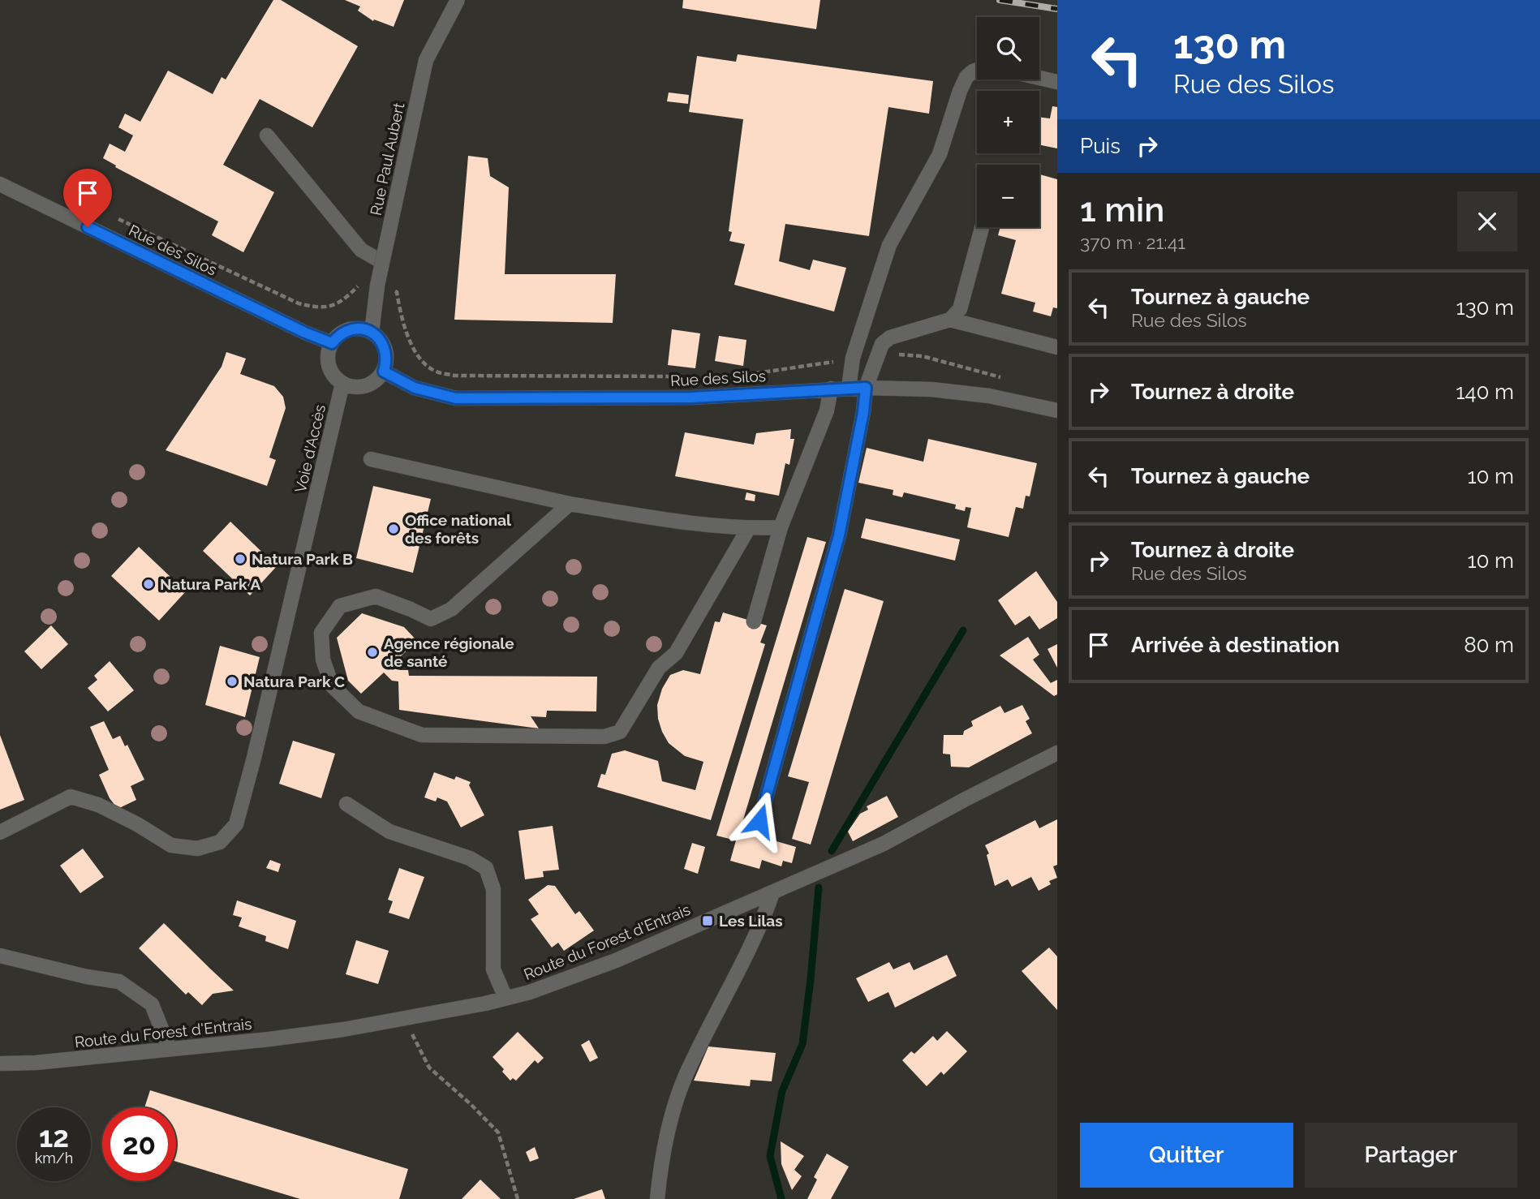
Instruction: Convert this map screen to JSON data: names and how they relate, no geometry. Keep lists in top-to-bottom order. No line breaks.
{"streets":{"street":["Rue Paul Aubert","Rue des Silos","Voie d'Accès","Route du Forest d'Entrais"]},"crossings":[["Rue Paul Aubert","Rue des Silos"],["Rue Paul Aubert","Voie d'Accès"],["Rue des Silos","Voie d'Accès"]],"places":{"other":["Office national des forêts","Natura Park B","Natura Park A","Agence régionale de santé","Natura Park C"],"transit":["Les Lilas"]},"page":{"turn":["130 m","Rue des Silos"],"map_buttons":["+","−"],"then":"Puis","heading":["1 min","370 m · 21:41"],"list":[{"name":"Tournez à gauche","note":"Rue des Silos","value":"130 m"},{"name":"Tournez à droite","value":"140 m"},{"name":"Tournez à gauche","value":"10 m"},{"name":"Tournez à droite","note":"Rue des Silos","value":"10 m"},{"name":"Arrivée à destination","value":"80 m"}],"speed":"12 km/h","limit":"20","buttons":["Quitter","Partager"]}}
